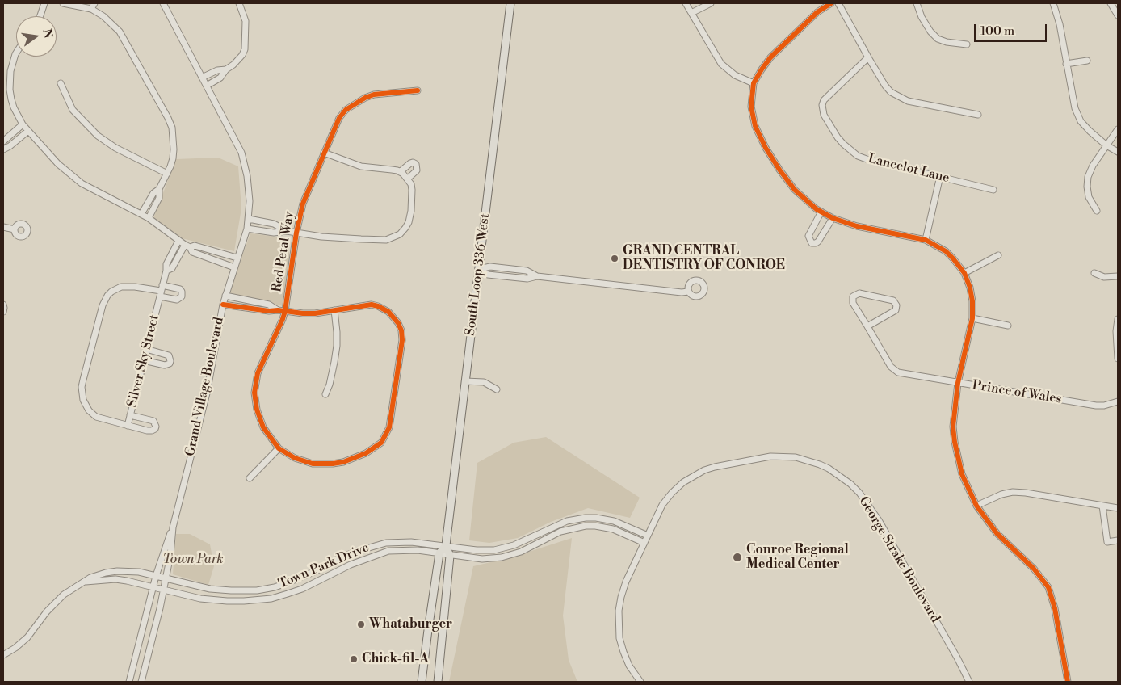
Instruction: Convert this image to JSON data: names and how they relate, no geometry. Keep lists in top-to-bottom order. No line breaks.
{"streets":{"main road":["South Loop 336 West"],"street":["Lancelot Lane","Red Petal Way","Silver Sky Street","Grand Village Boulevard","Prince of Wales","George Strake Boulevard","Town Park Drive"]},"crossings":[["South Loop 336 West","Town Park Drive"],["Grand Village Boulevard","Town Park Drive"],["George Strake Boulevard","Town Park Drive"]],"parks":["Town Park"],"places":["GRAND CENTRAL DENTISTRY OF CONROE","Conroe Regional Medical Center","Whataburger","Chick-fil-A"],"scale_bar":"100 m","north":"right"}
